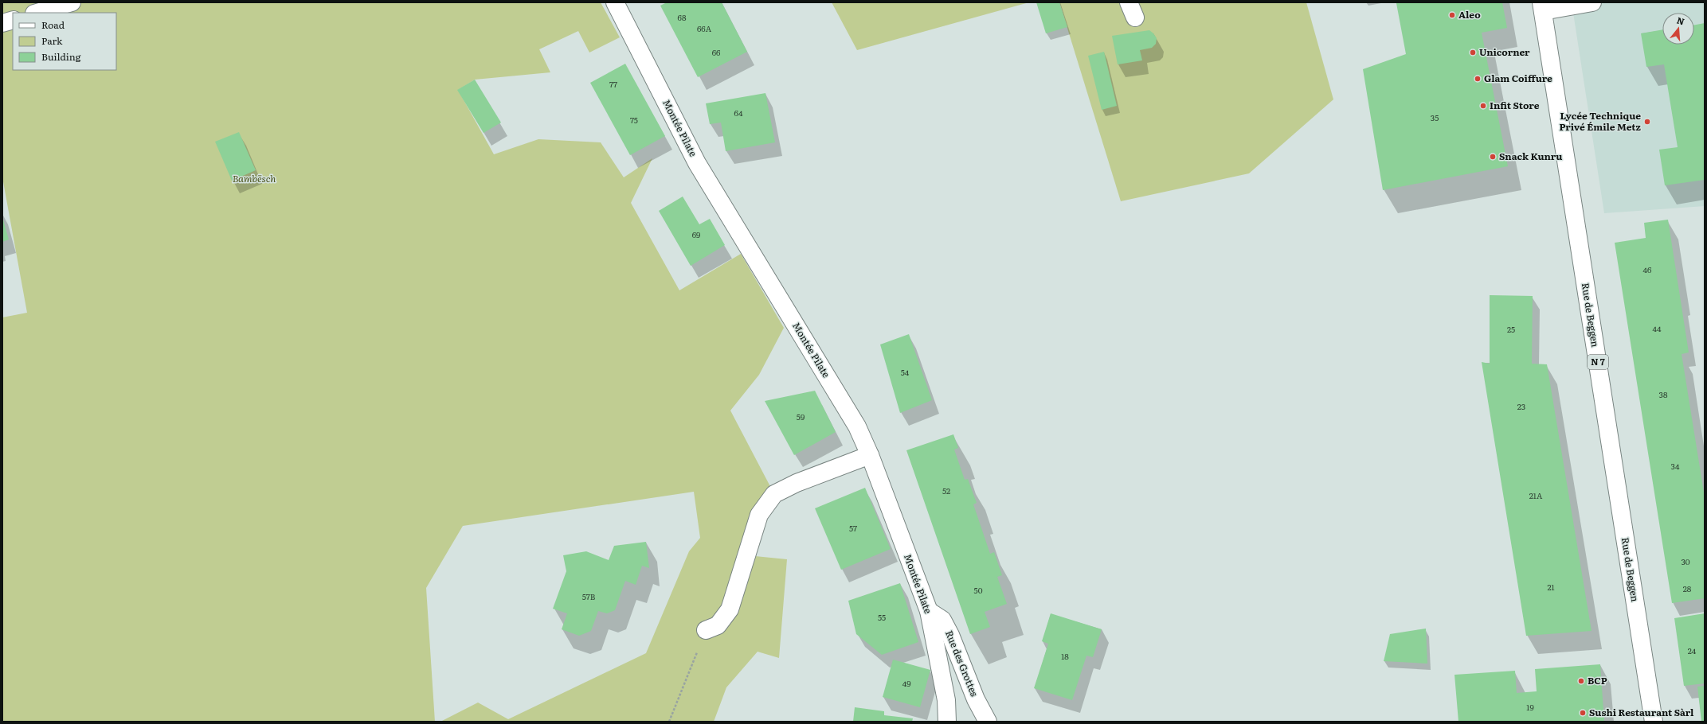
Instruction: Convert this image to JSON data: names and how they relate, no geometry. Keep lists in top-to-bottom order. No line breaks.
{"streets":{"street":["Montée Pilate","Rue de Beggen","N 7","Rue des Grottes"]},"crossings":[["Montée Pilate","Rue des Grottes"]],"parks":["Bambësch"],"places":["Aleo","Unicorner","Glam Coiffure","Infit Store","Lycée Technique Privé Émile Metz","Snack Kunru","BCP","Sushi Restaurant Sàrl"],"house_numbers":["68","66A","66","77","64","35","75","69","46","44","25","54","38","23","59","34","52","21A","57","30","21","28","50","57B","55","24","18","49","19"],"legend":["Road","Park","Building"],"north":"top"}
